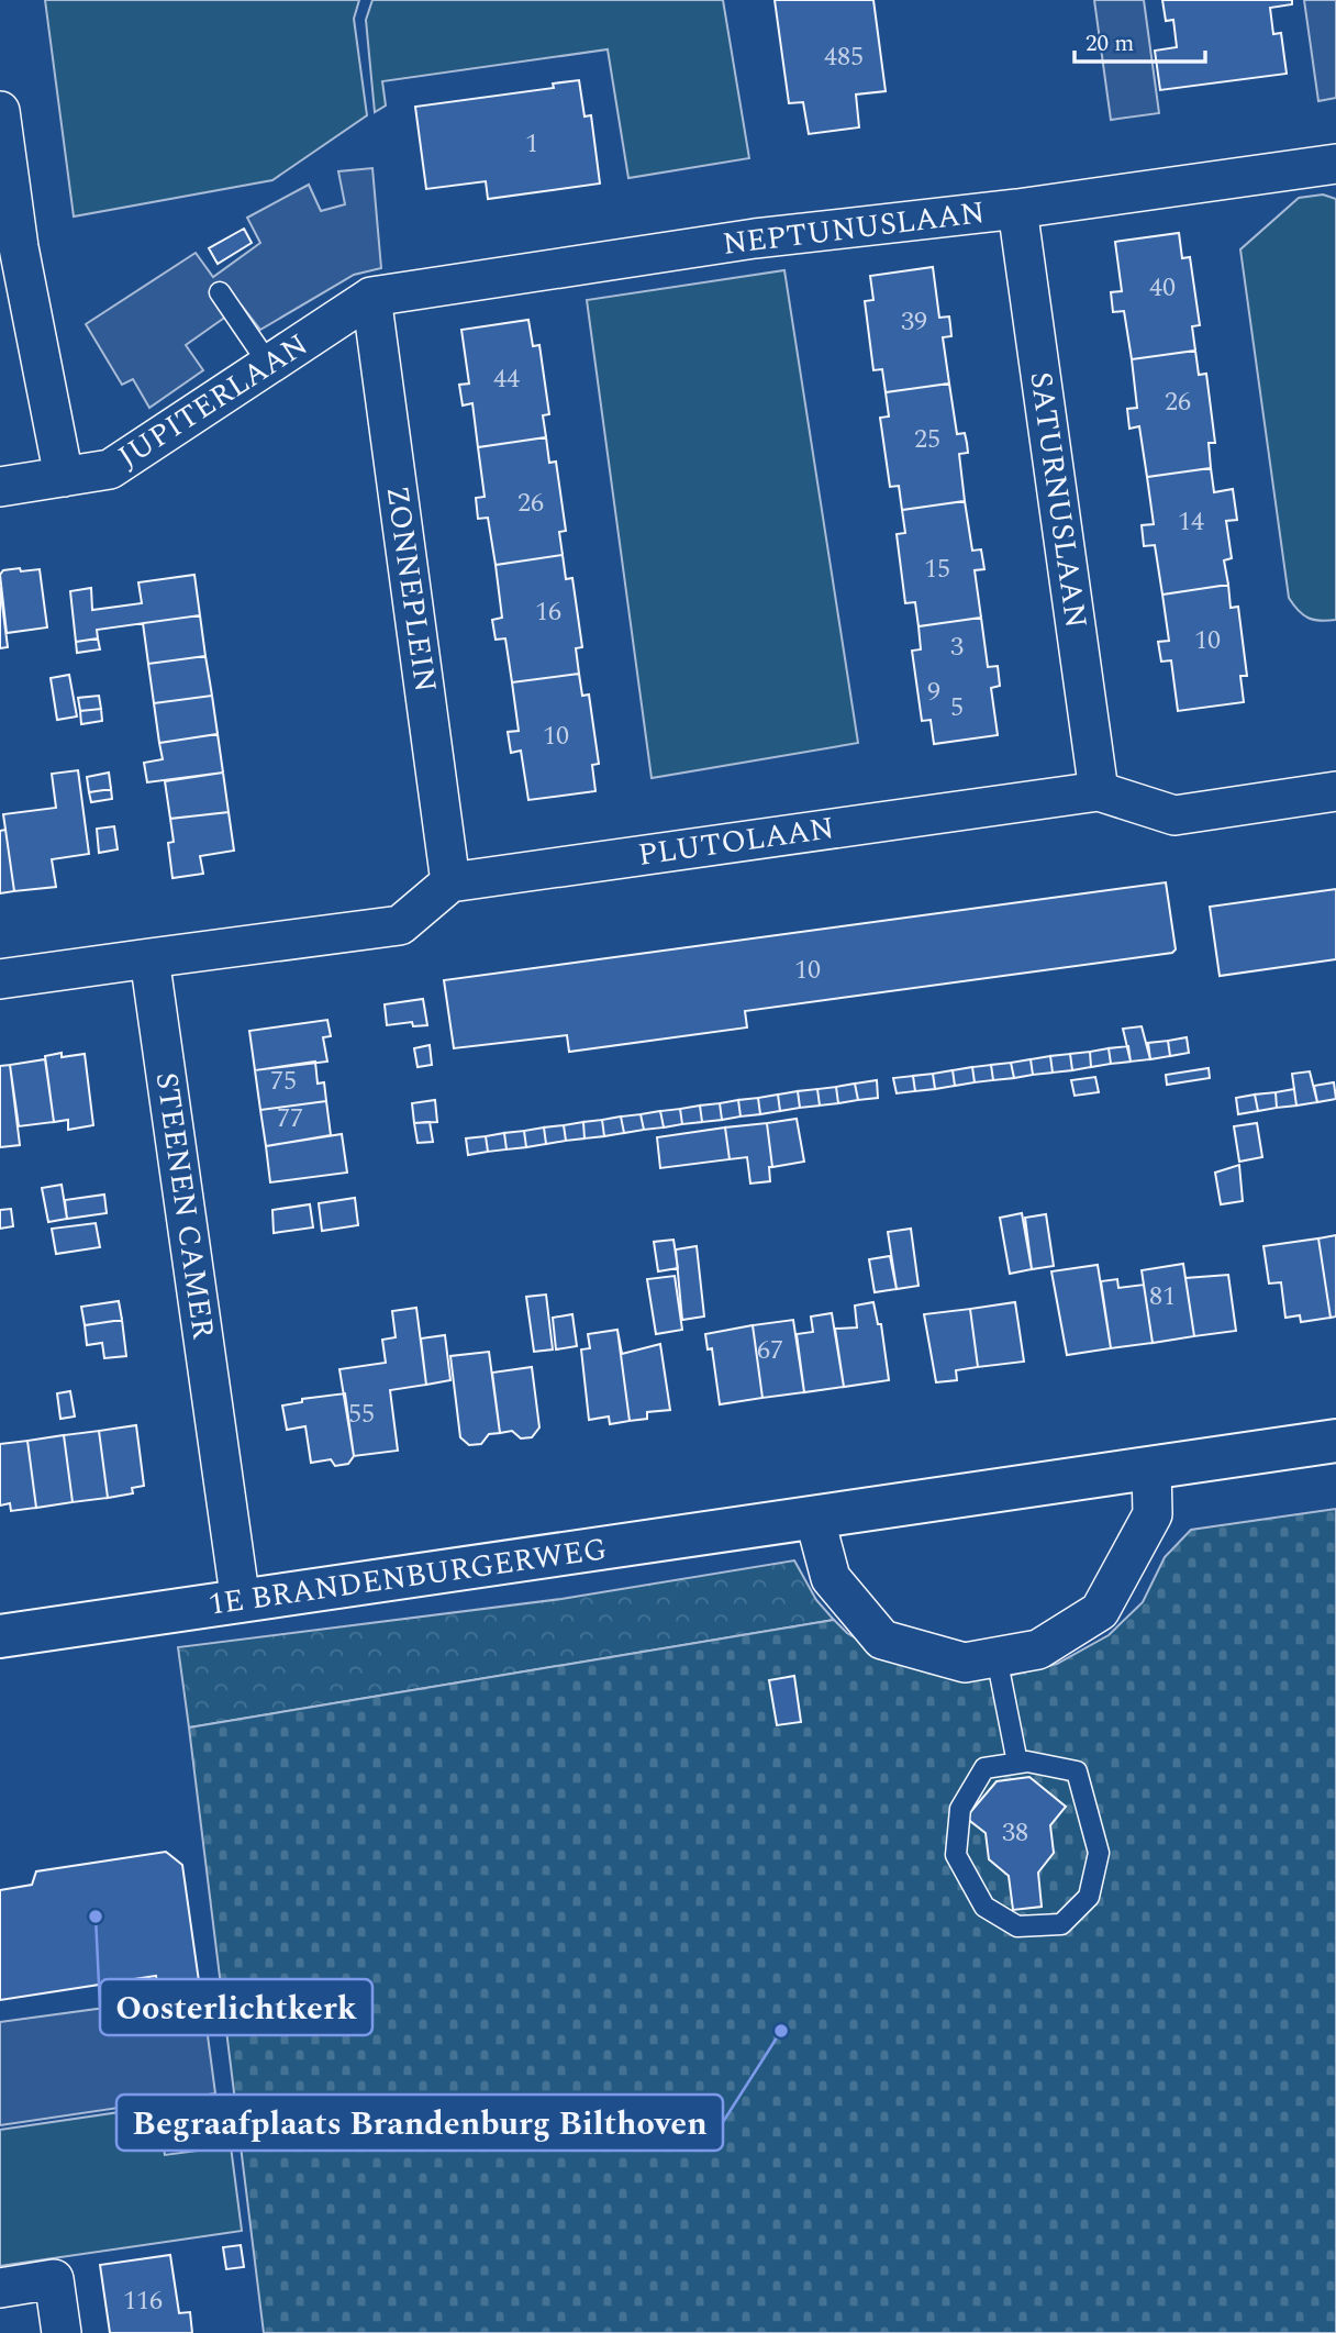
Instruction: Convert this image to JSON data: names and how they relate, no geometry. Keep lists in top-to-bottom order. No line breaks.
{"streets":{"street":["NEPTUNUSLAAN","JUPITERLAAN","SATURNUSLAAN","ZONNEPLEIN","PLUTOLAAN","STEENEN CAMER","1E BRANDENBURGERWEG"]},"crossings":[["NEPTUNUSLAAN","JUPITERLAAN"],["NEPTUNUSLAAN","SATURNUSLAAN"],["NEPTUNUSLAAN","ZONNEPLEIN"],["JUPITERLAAN","ZONNEPLEIN"],["SATURNUSLAAN","PLUTOLAAN"],["ZONNEPLEIN","PLUTOLAAN"],["STEENEN CAMER","1E BRANDENBURGERWEG"]],"places":["Oosterlichtkerk","Begraafplaats Brandenburg Bilthoven"],"house_numbers":["485","1","40","39","44","26","25","26","14","15","16","10","3","9","5","10","10","75","77","81","67","55","38","116"],"scale_bar":"20 m"}
